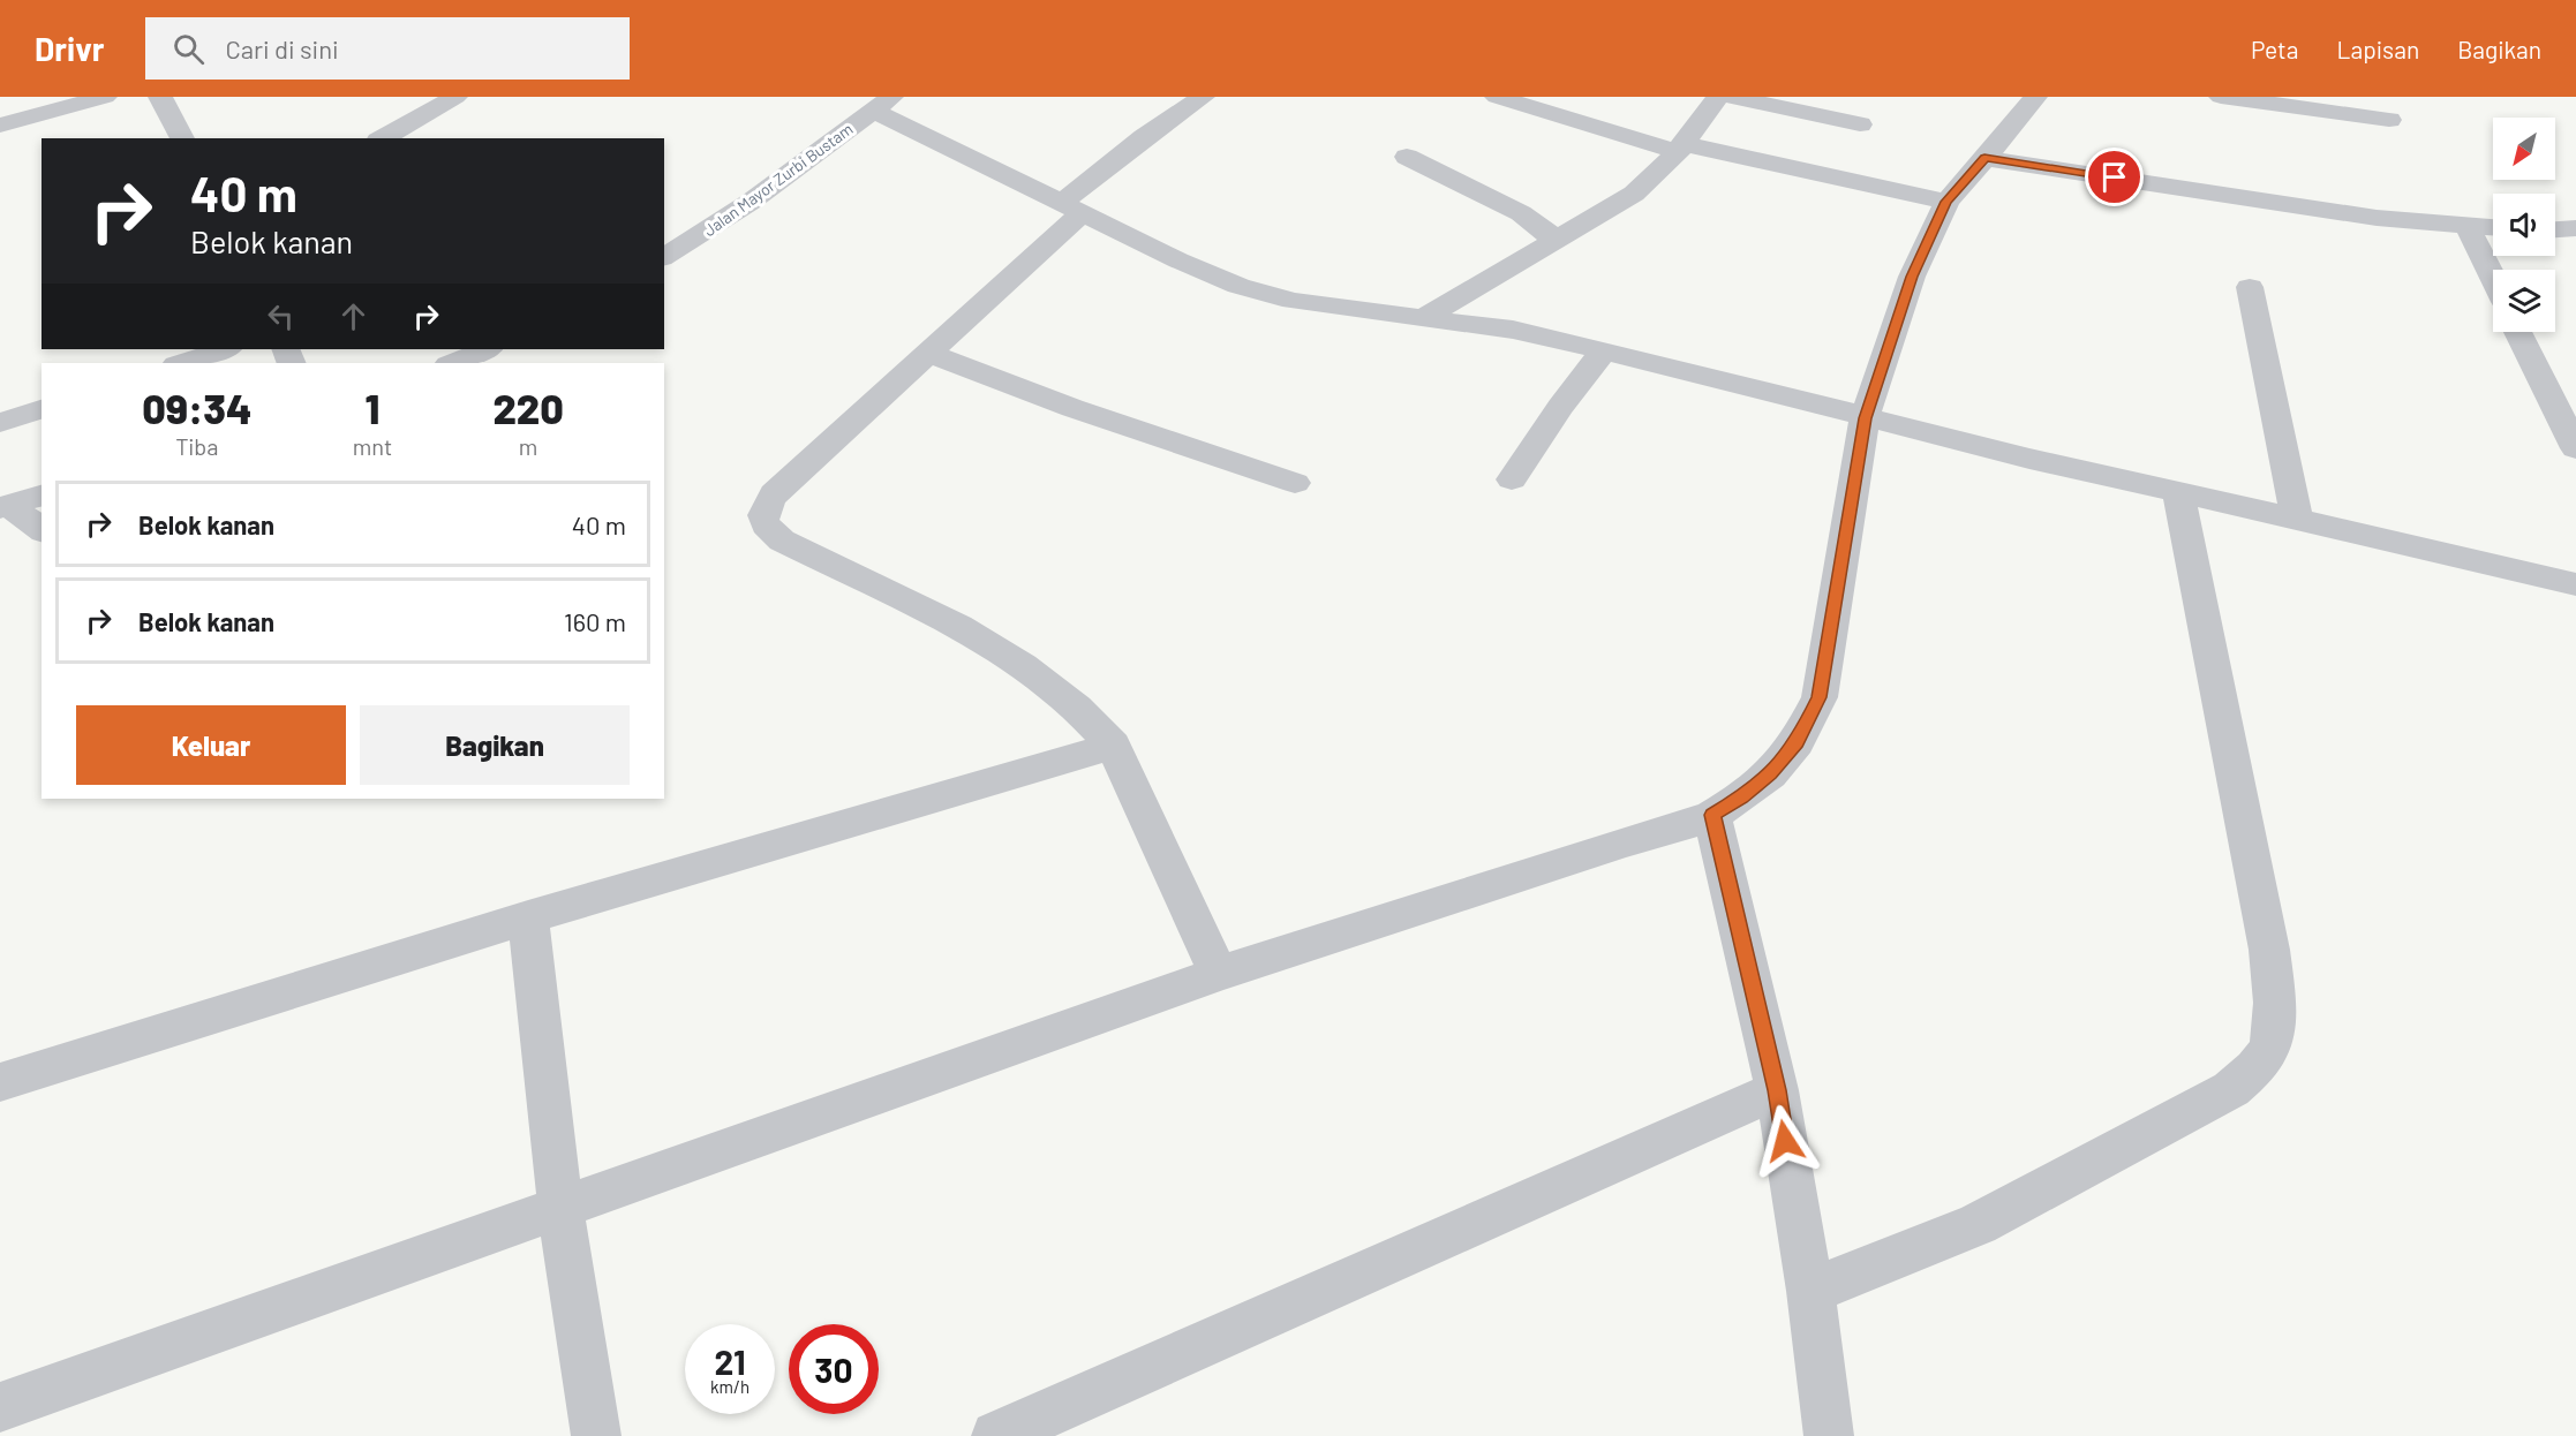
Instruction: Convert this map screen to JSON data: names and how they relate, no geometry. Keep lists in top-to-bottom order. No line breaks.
{"streets":{"street":["Jalan Mayor Zurbi Bustam"]},"north":"bottom left","page":{"header":"Drivr","search":"Cari di sini","nav":["Peta","Lapisan","Bagikan"],"turn":["40 m","Belok kanan"],"eta":["09:34","Tiba","1","mnt","220","m"],"list":[{"name":"Belok kanan","value":"40 m"},{"name":"Belok kanan","value":"160 m"}],"buttons":["Keluar","Bagikan"],"speed":"21 km/h","limit":"30"}}
